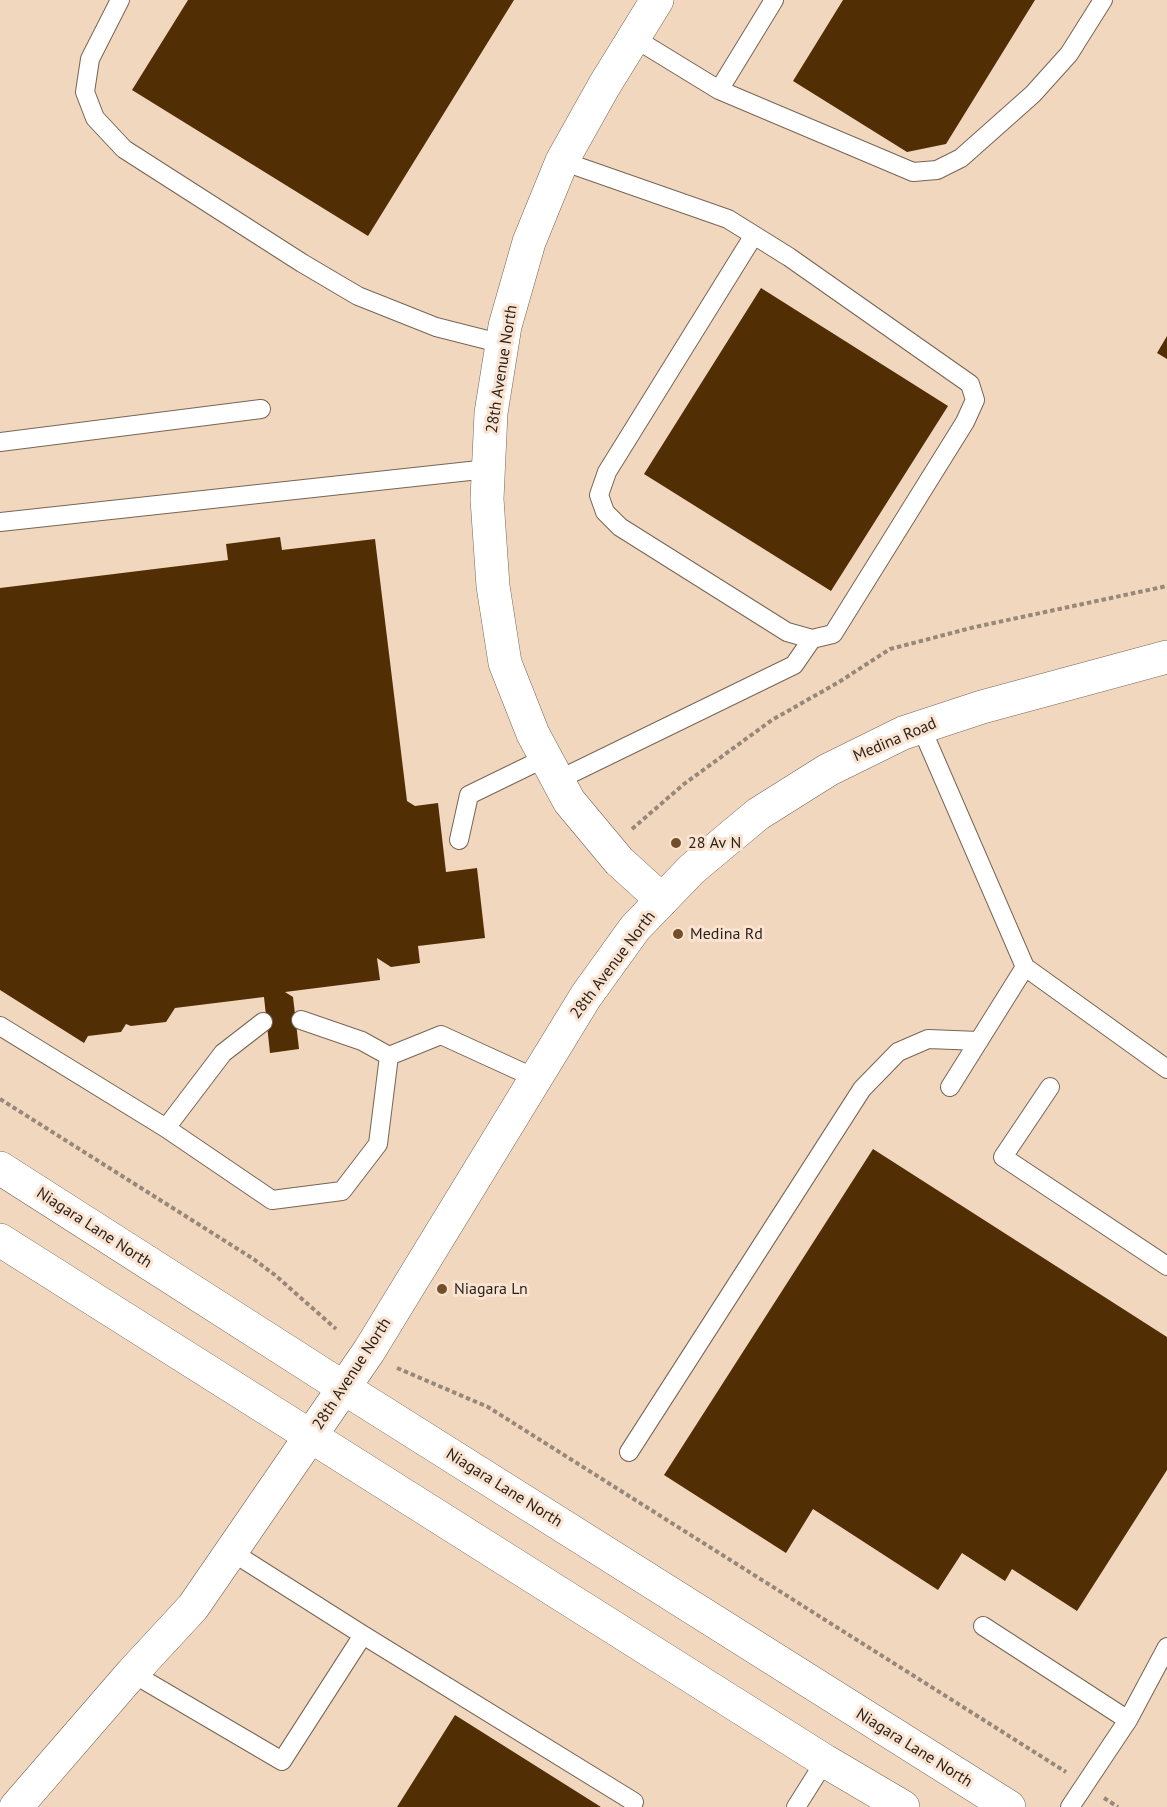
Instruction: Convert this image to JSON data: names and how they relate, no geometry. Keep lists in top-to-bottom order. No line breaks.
{"streets":{"street":["28th Avenue North","Medina Road","Niagara Lane North"]},"crossings":[["28th Avenue North","Medina Road"],["28th Avenue North","Niagara Lane North"]],"places":["28 Av N","Medina Rd","Niagara Ln"]}
